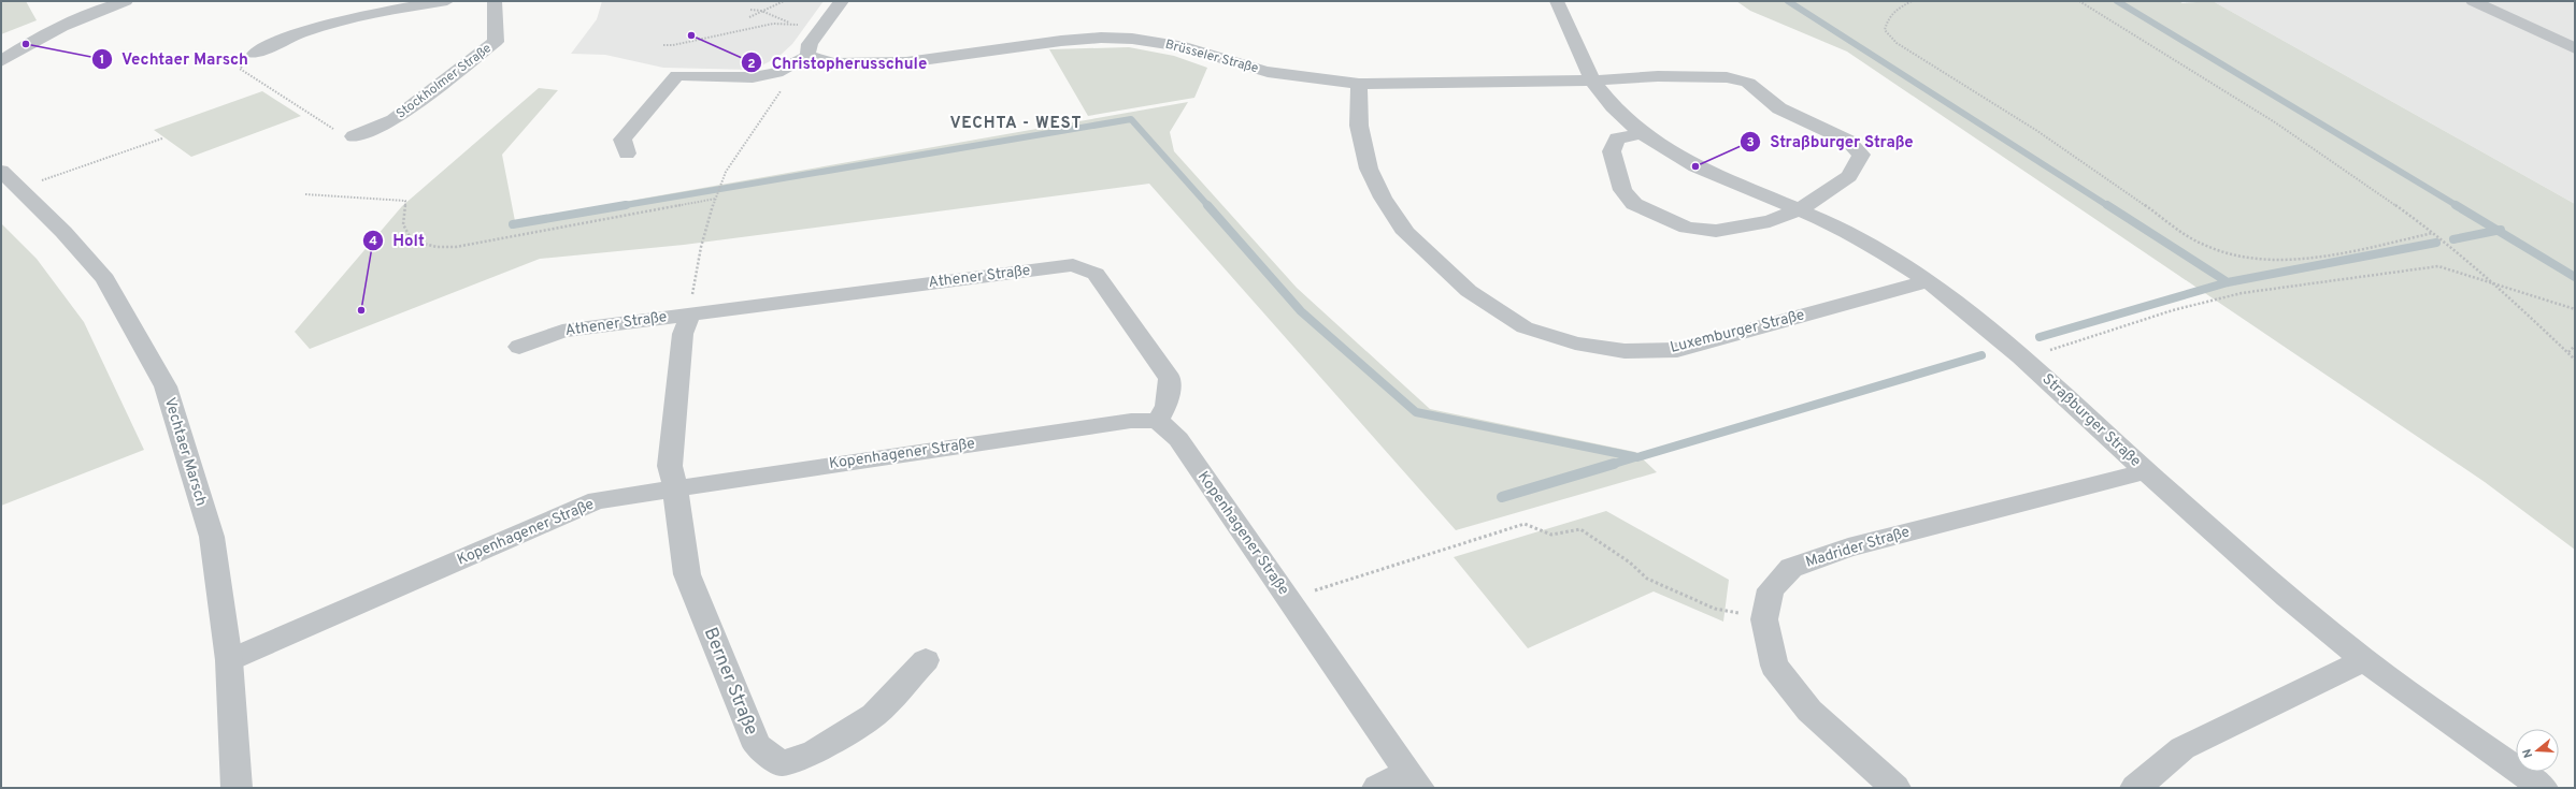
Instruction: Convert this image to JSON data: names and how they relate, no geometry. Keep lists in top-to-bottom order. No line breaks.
{"streets":{"street":["Brüsseler Straße","Stockholmer Straße","Athener Straße","Luxemburger Straße","Straßburger Straße","Vechtaer Marsch","Kopenhagener Straße","Madrider Straße","Berner Straße"]},"crossings":[["Brüsseler Straße","Luxemburger Straße"],["Brüsseler Straße","Straßburger Straße"],["Athener Straße","Kopenhagener Straße"],["Athener Straße","Berner Straße"],["Luxemburger Straße","Straßburger Straße"],["Straßburger Straße","Madrider Straße"],["Vechtaer Marsch","Kopenhagener Straße"],["Kopenhagener Straße","Berner Straße"]],"districts":["VECHTA - WEST"],"places":["Christopherusschule","Vechtaer Marsch","Straßburger Straße","Holt"],"north":"left"}
